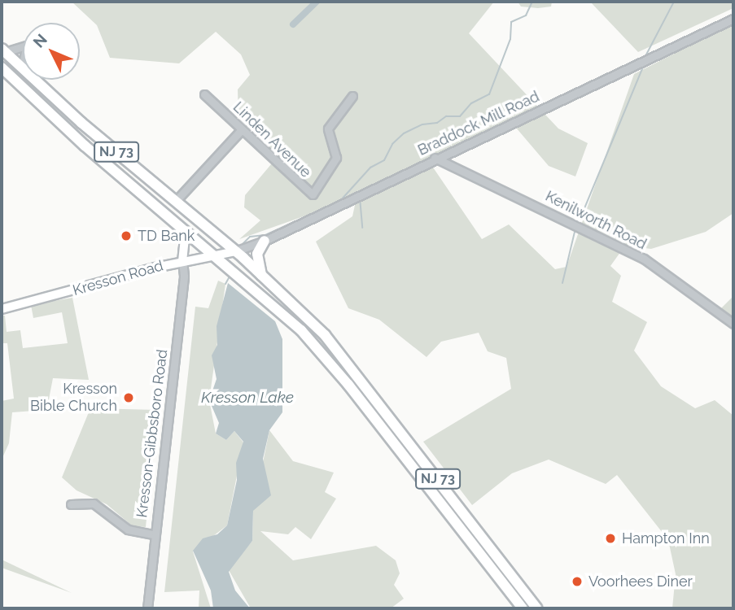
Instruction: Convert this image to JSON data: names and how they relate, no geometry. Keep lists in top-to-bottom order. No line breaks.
{"streets":{"highway":["NJ 73"],"main road":["Kresson Road"],"street":["Braddock Mill Road","Linden Avenue","Kenilworth Road","Kresson-Gibbsboro Road"]},"crossings":[["Braddock Mill Road","NJ 73"],["Braddock Mill Road","Kenilworth Road"],["Braddock Mill Road","Kresson Road"],["NJ 73","Kresson Road"],["Kresson Road","Kresson-Gibbsboro Road"]],"water":["Kresson Lake"],"places":["TD Bank","Kresson Bible Church","Hampton Inn","Voorhees Diner"],"north":"top left"}
